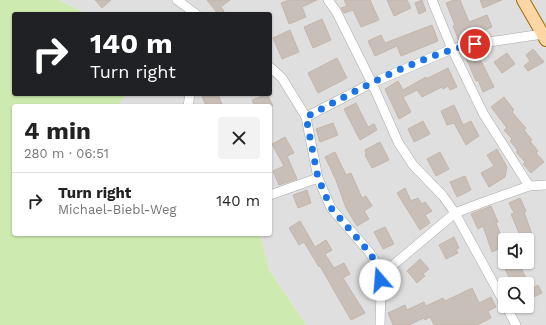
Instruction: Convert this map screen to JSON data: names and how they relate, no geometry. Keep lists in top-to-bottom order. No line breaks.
{"page":{"turn":["140 m","Turn right"],"heading":["4 min","280 m · 06:51"],"list":[{"name":"Turn right","note":"Michael-Biebl-Weg","value":"140 m"}]}}
